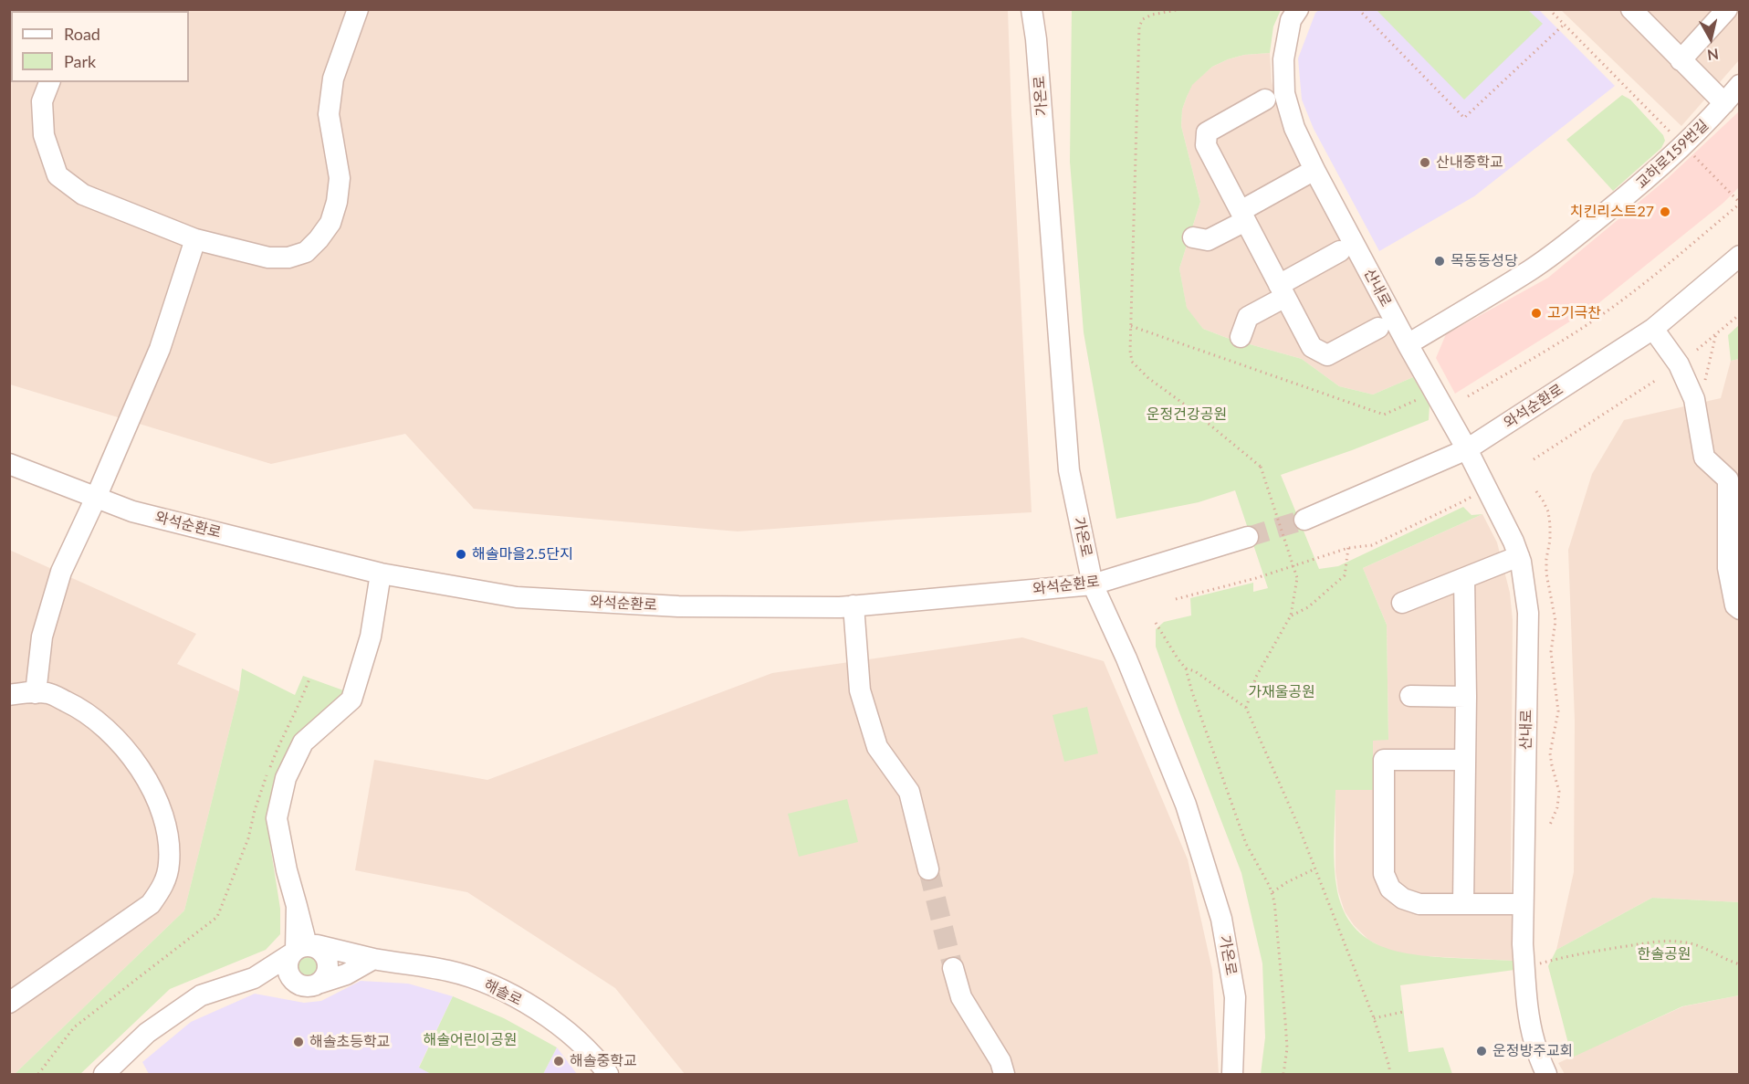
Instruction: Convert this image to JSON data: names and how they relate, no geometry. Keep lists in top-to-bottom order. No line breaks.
{"streets":{"street":["가온로","교하로159번길","산내로","와석순환로","해솔로"]},"crossings":[["가온로","와석순환로"],["교하로159번길","산내로"],["산내로","와석순환로"]],"parks":["운정건강공원","가재울공원","한솔공원","해솔어린이공원"],"places":["산내중학교","치킨리스트27","목동동성당","고기극찬","해솔마을2.5단지","해솔초등학교","운정방주교회","해솔중학교"],"legend":["Road","Park"],"north":"bottom"}
